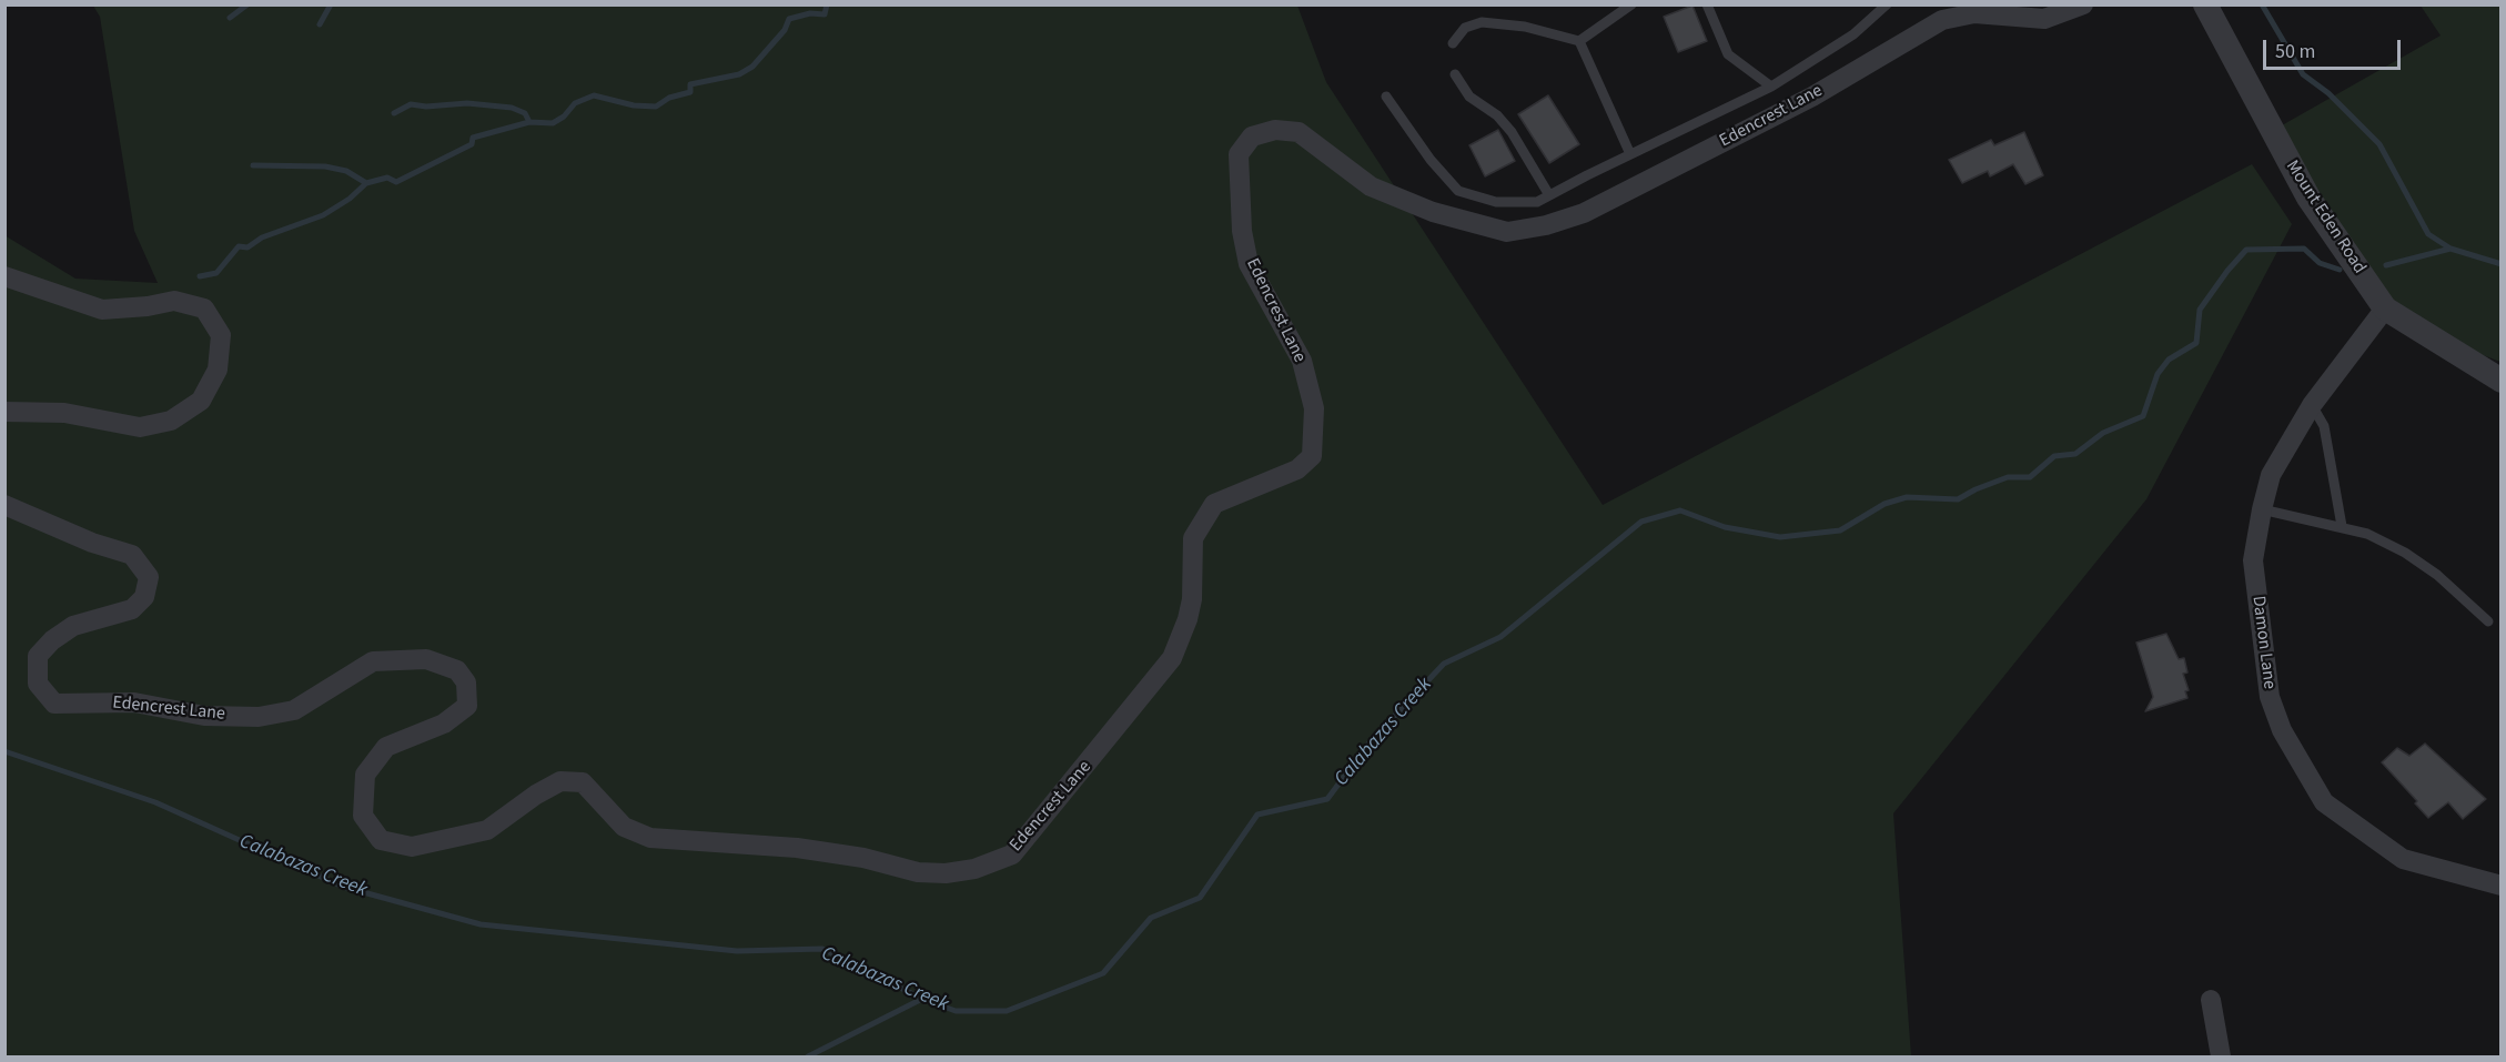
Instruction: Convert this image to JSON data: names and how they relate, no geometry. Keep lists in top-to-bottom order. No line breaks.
{"streets":{"street":["Edencrest Lane","Mount Eden Road","Damon Lane"]},"crossings":[["Mount Eden Road","Damon Lane"]],"water":["Calabazas Creek"],"scale_bar":"50 m"}
